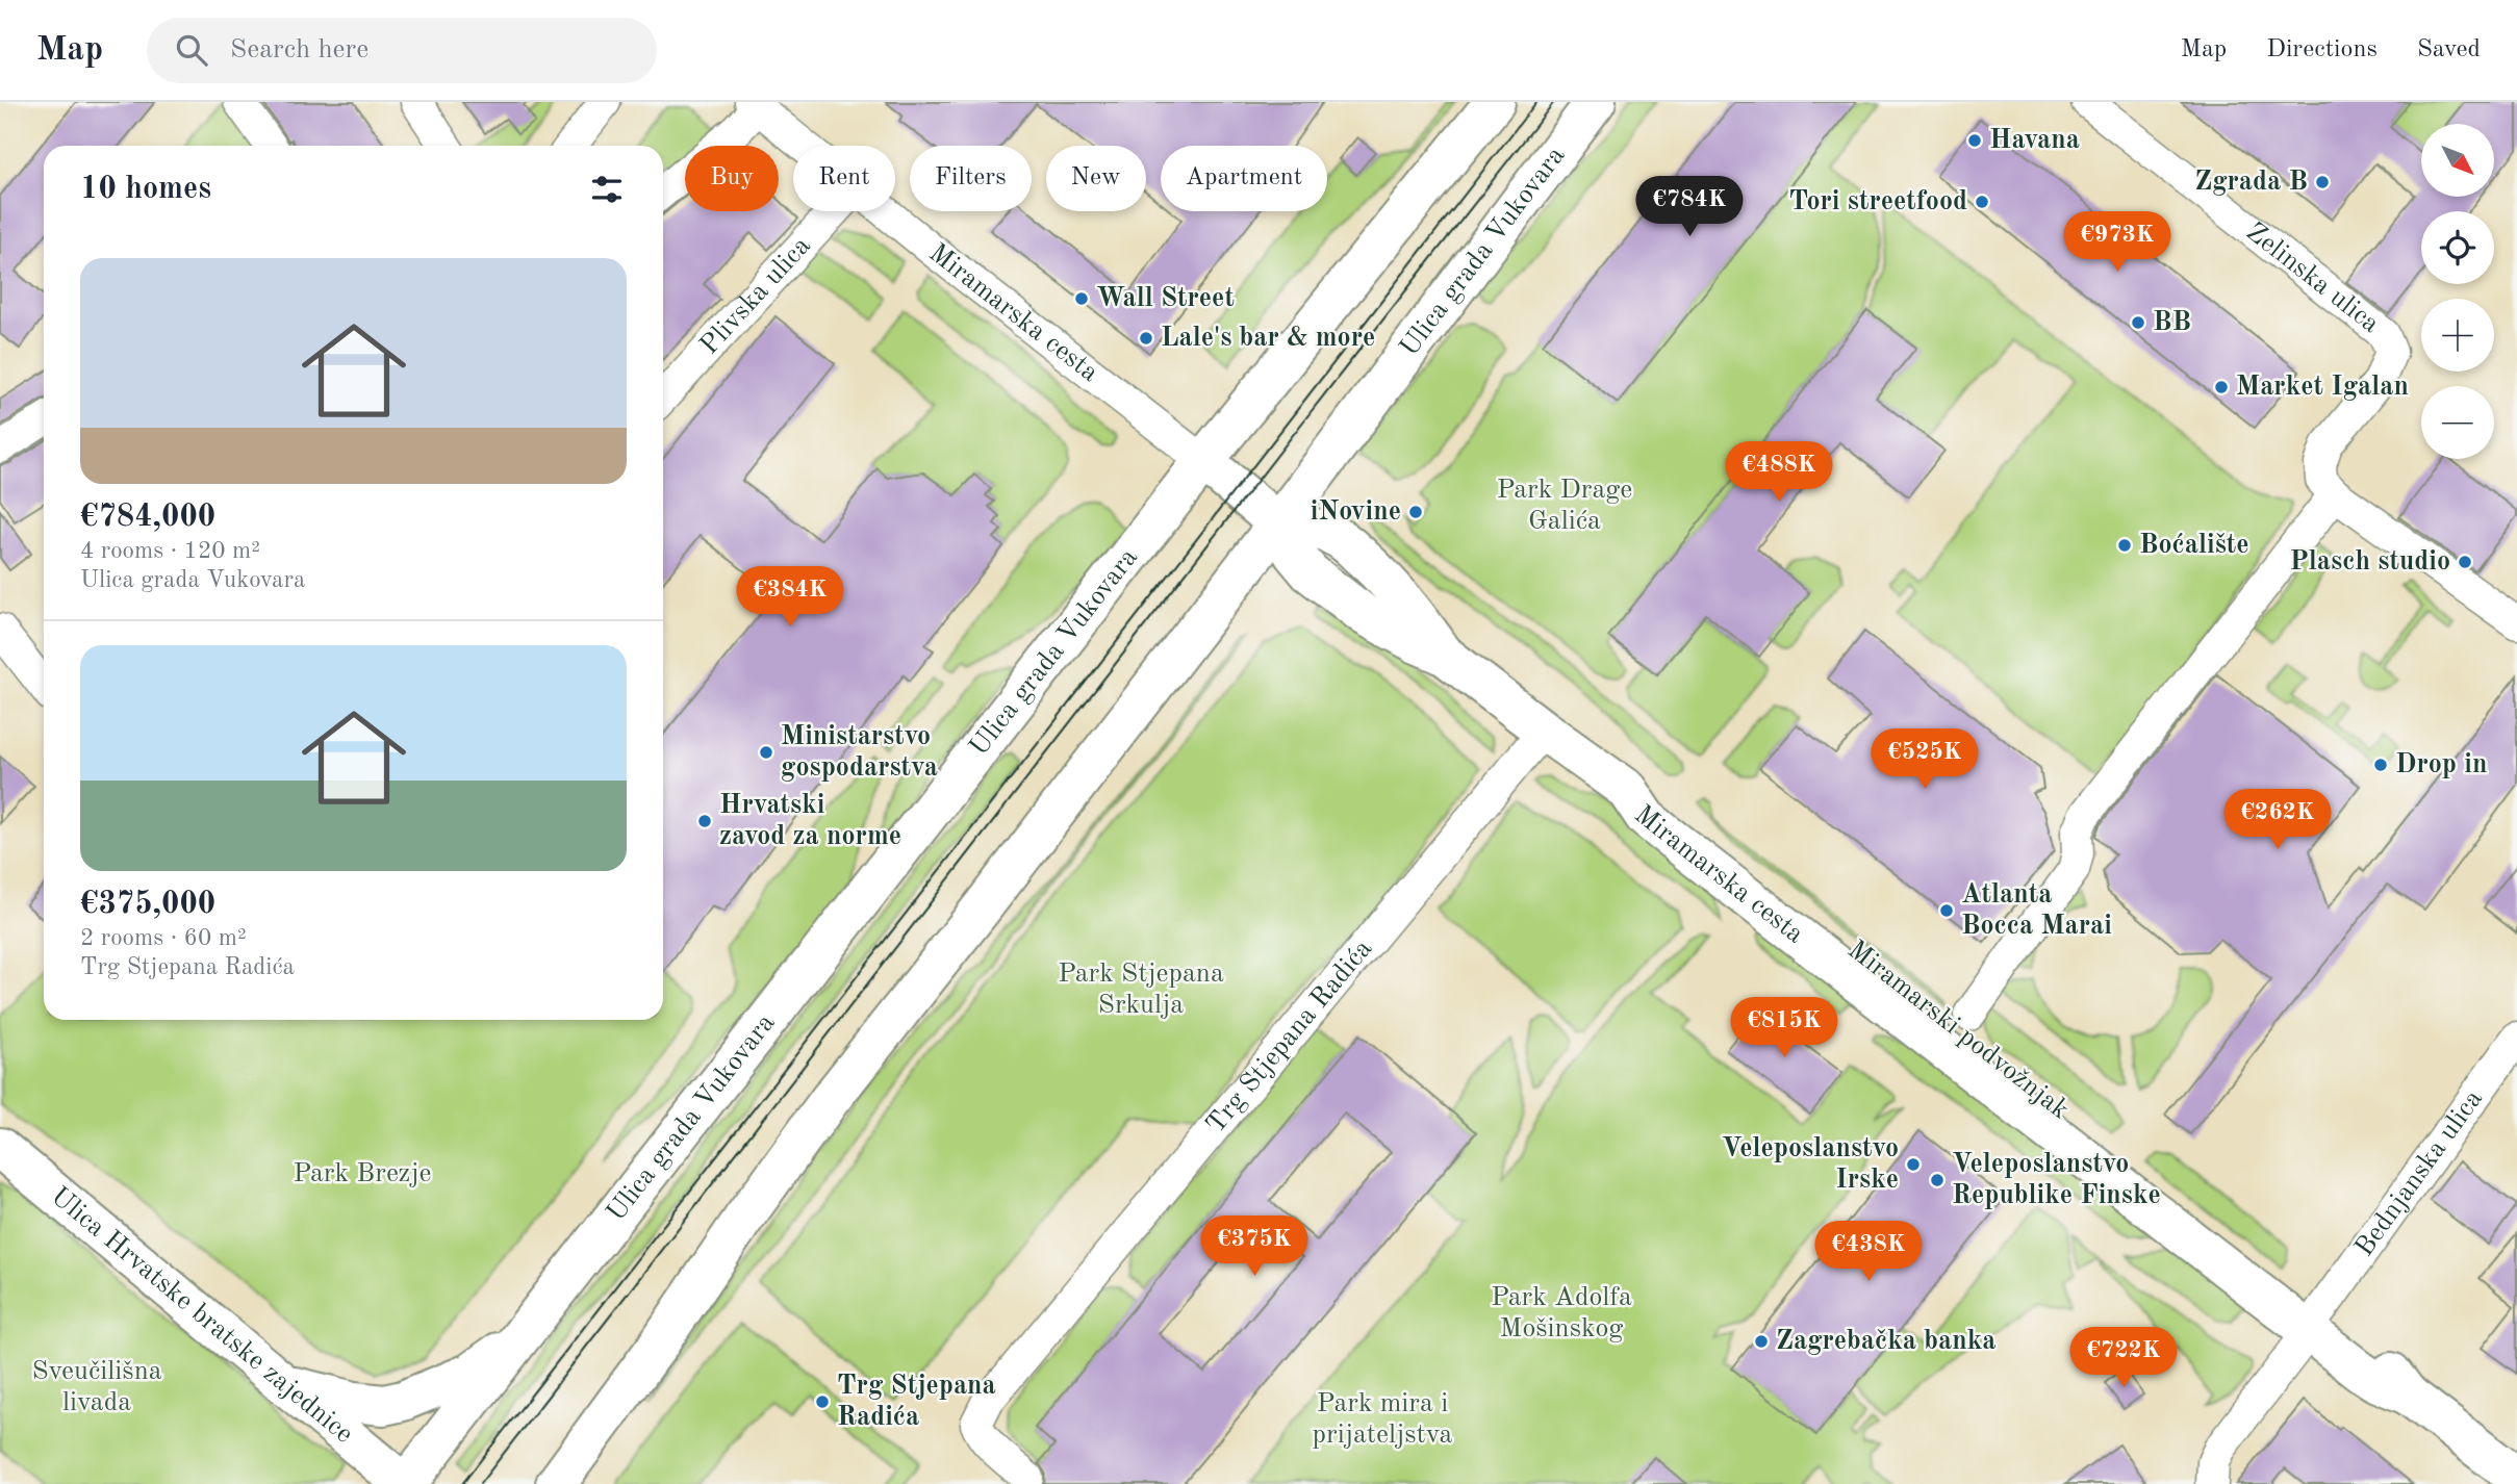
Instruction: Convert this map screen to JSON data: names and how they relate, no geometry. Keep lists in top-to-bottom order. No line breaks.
{"streets":{"main road":["Ulica grada Vukovara","Miramarska cesta","Ulica Hrvatske bratske zajednice"],"street":["Zelinska ulica","Plivska ulica","Trg Stjepana Radića","Bednjanska ulica"]},"crossings":[["Ulica grada Vukovara","Miramarska cesta"],["Ulica grada Vukovara","Ulica Hrvatske bratske zajednice"],["Miramarska cesta","Trg Stjepana Radića"],["Miramarska cesta","Bednjanska ulica"]],"parks":["Park Drage Galića","Park Stjepana Srkulja","Park Brezje","Park Adolfa Mošinskog","Sveučilišna livada","Park mira i prijateljstva"],"places":["Havana","Zgrada B","Tori streetfood","Wall Street","BB","Lale's bar & more","Market Igalan","iNovine","Boćalište","Plasch studio","Ministarstvo gospodarstva","Drop in","Hrvatski zavod za norme","Atlanta Bocca Marai","Veleposlanstvo Irske","Veleposlanstvo Republike Finske","Zagrebačka banka","Trg Stjepana Radića"],"north":"bottom right","page":{"header":"Map","search":"Search here","nav":["Map","Directions","Saved"],"map_buttons":["+","−"],"chip":["Buy","Rent","Filters","New","Apartment"],"heading":"10 homes","price":["€784K","€973K","€488K","€384K","€525K","€262K","€815K","€375K","€438K","€722K"],"list":[{"name":"€784,000","note":"4 rooms · 120 m² · Ulica grada Vukovara"},{"name":"€375,000","note":"2 rooms · 60 m² · Trg Stjepana Radića"}]}}
